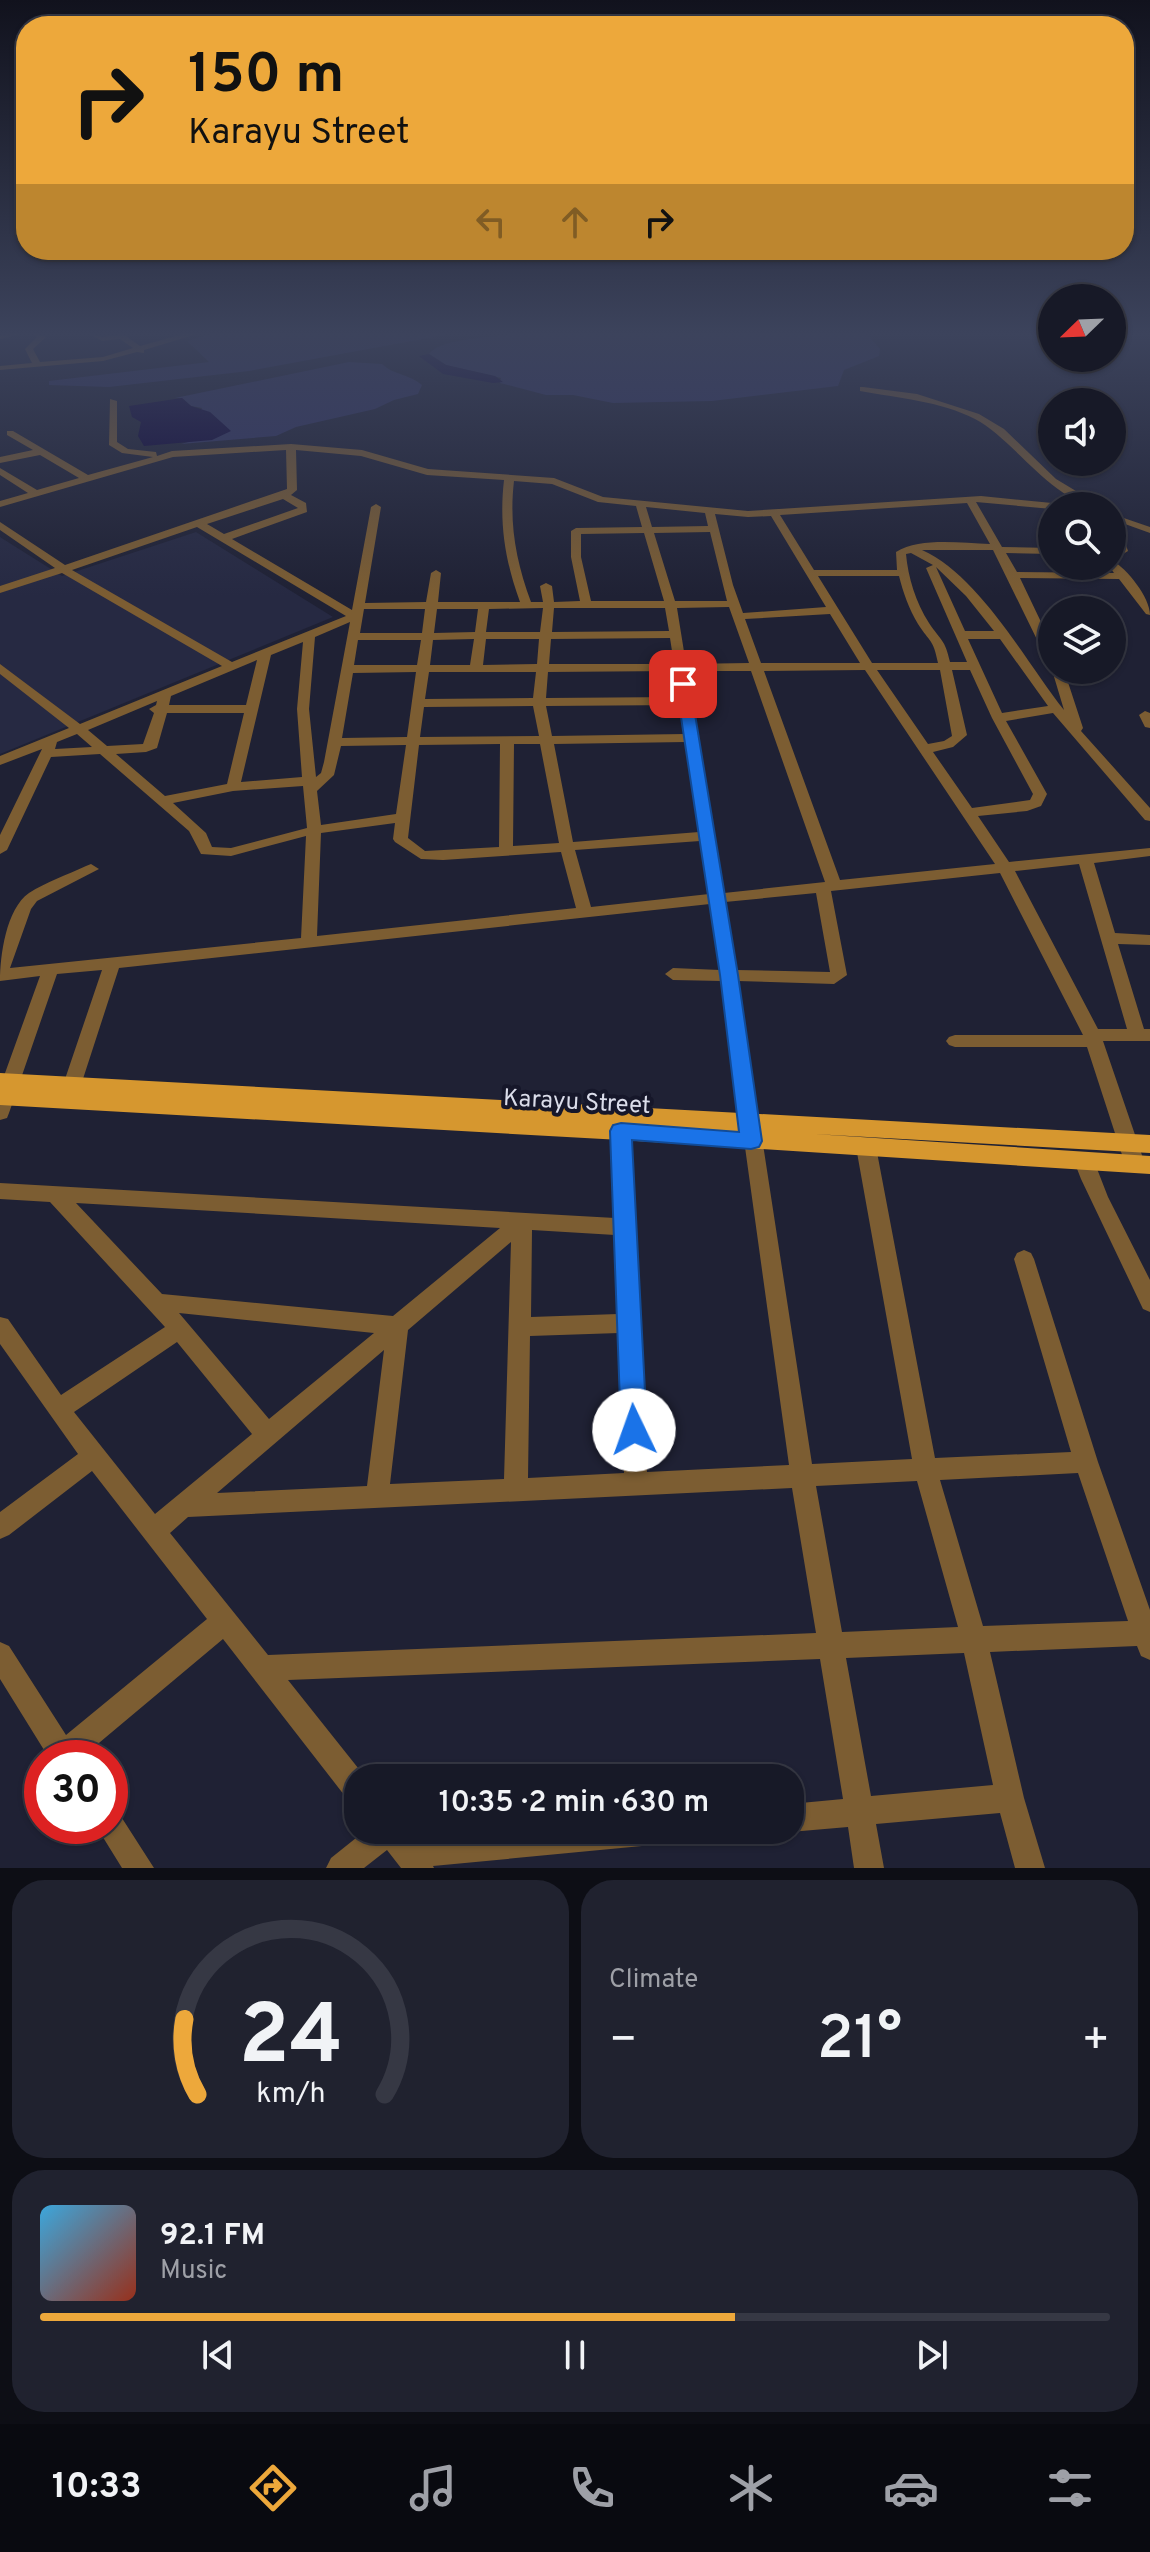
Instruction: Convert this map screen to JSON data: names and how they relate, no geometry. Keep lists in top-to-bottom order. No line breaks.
{"streets":{"main road":["Karayu Street"]},"north":"bottom left","page":{"turn":["150 m","Karayu Street"],"limit":"30","trip":"10:35 · 2 min · 630 m","tile":"Climate","heat":["−","21°","+"],"song":["92.1 FM","Music"],"tabs":"10:33","gauge":["24","km/h"]}}
